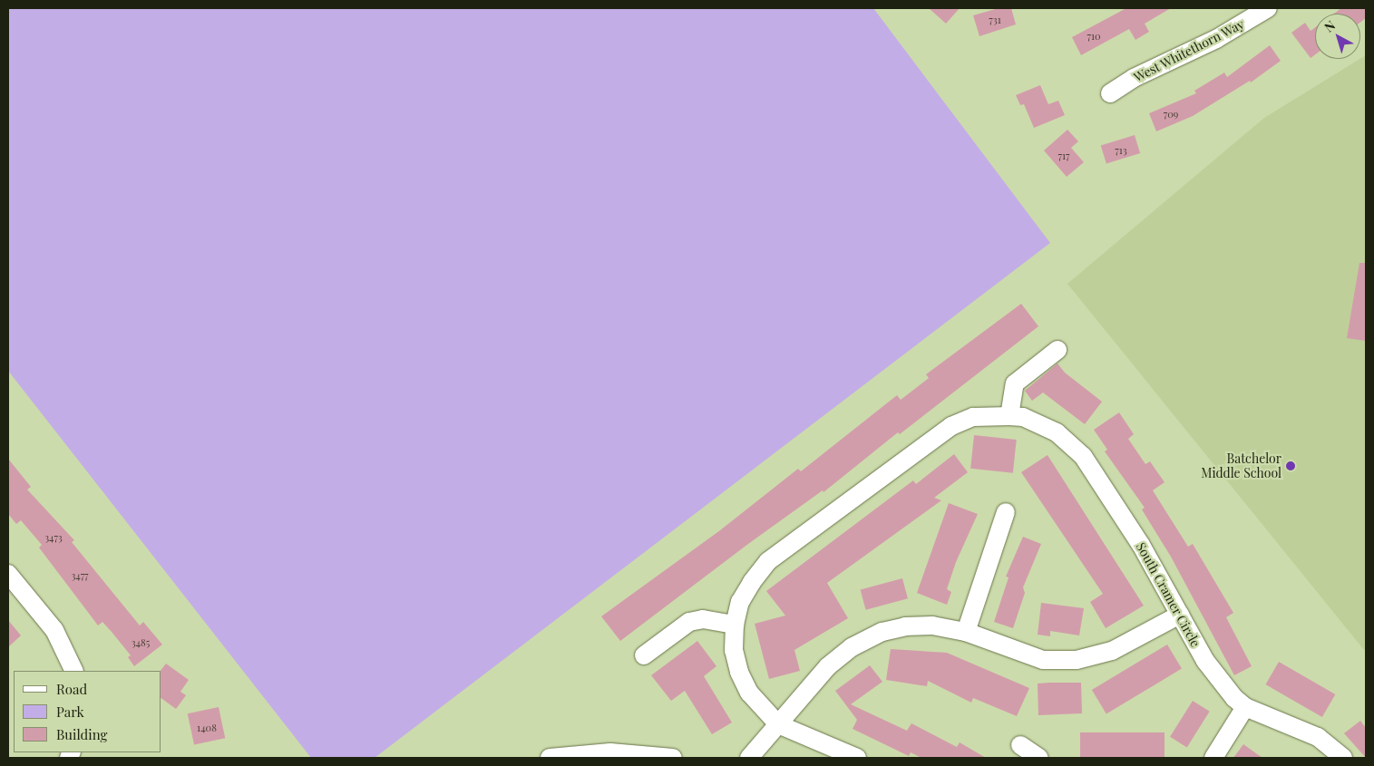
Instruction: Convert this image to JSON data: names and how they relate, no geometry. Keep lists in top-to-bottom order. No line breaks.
{"streets":{"street":["West Whitethorn Way","South Cramer Circle"]},"places":["Batchelor Middle School"],"house_numbers":["731","710","709","713","717","3473","3477","3485","1408"],"legend":["Road","Park","Building"],"north":"top left"}
